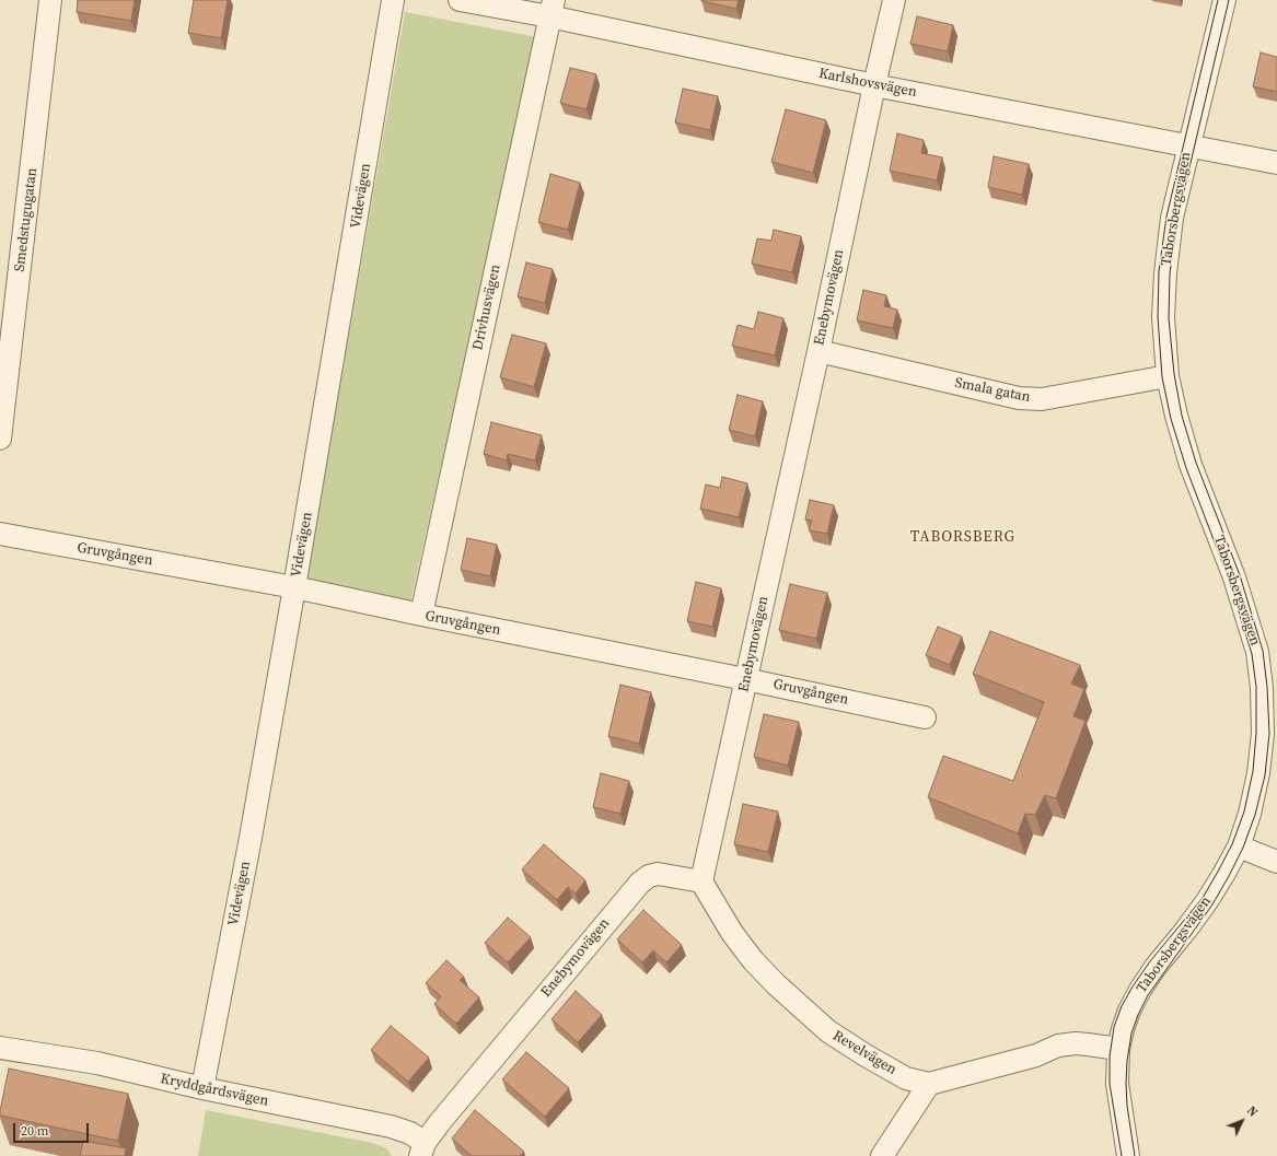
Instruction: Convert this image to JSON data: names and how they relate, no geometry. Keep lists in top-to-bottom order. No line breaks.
{"streets":{"street":["Karlshovsvägen","Videvägen","Taborsbergsvägen","Smedstugugatan","Enebymovägen","Drivhusvägen","Smala gatan","Gruvgången","Revelvägen","Kryddgårdsvägen"]},"crossings":[["Karlshovsvägen","Taborsbergsvägen"],["Karlshovsvägen","Enebymovägen"],["Karlshovsvägen","Drivhusvägen"],["Videvägen","Gruvgången"],["Videvägen","Kryddgårdsvägen"],["Taborsbergsvägen","Smala gatan"],["Taborsbergsvägen","Revelvägen"],["Enebymovägen","Smala gatan"],["Enebymovägen","Gruvgången"],["Enebymovägen","Revelvägen"],["Enebymovägen","Kryddgårdsvägen"],["Drivhusvägen","Gruvgången"]],"districts":["TABORSBERG"],"scale_bar":"20 m","north":"top right"}
